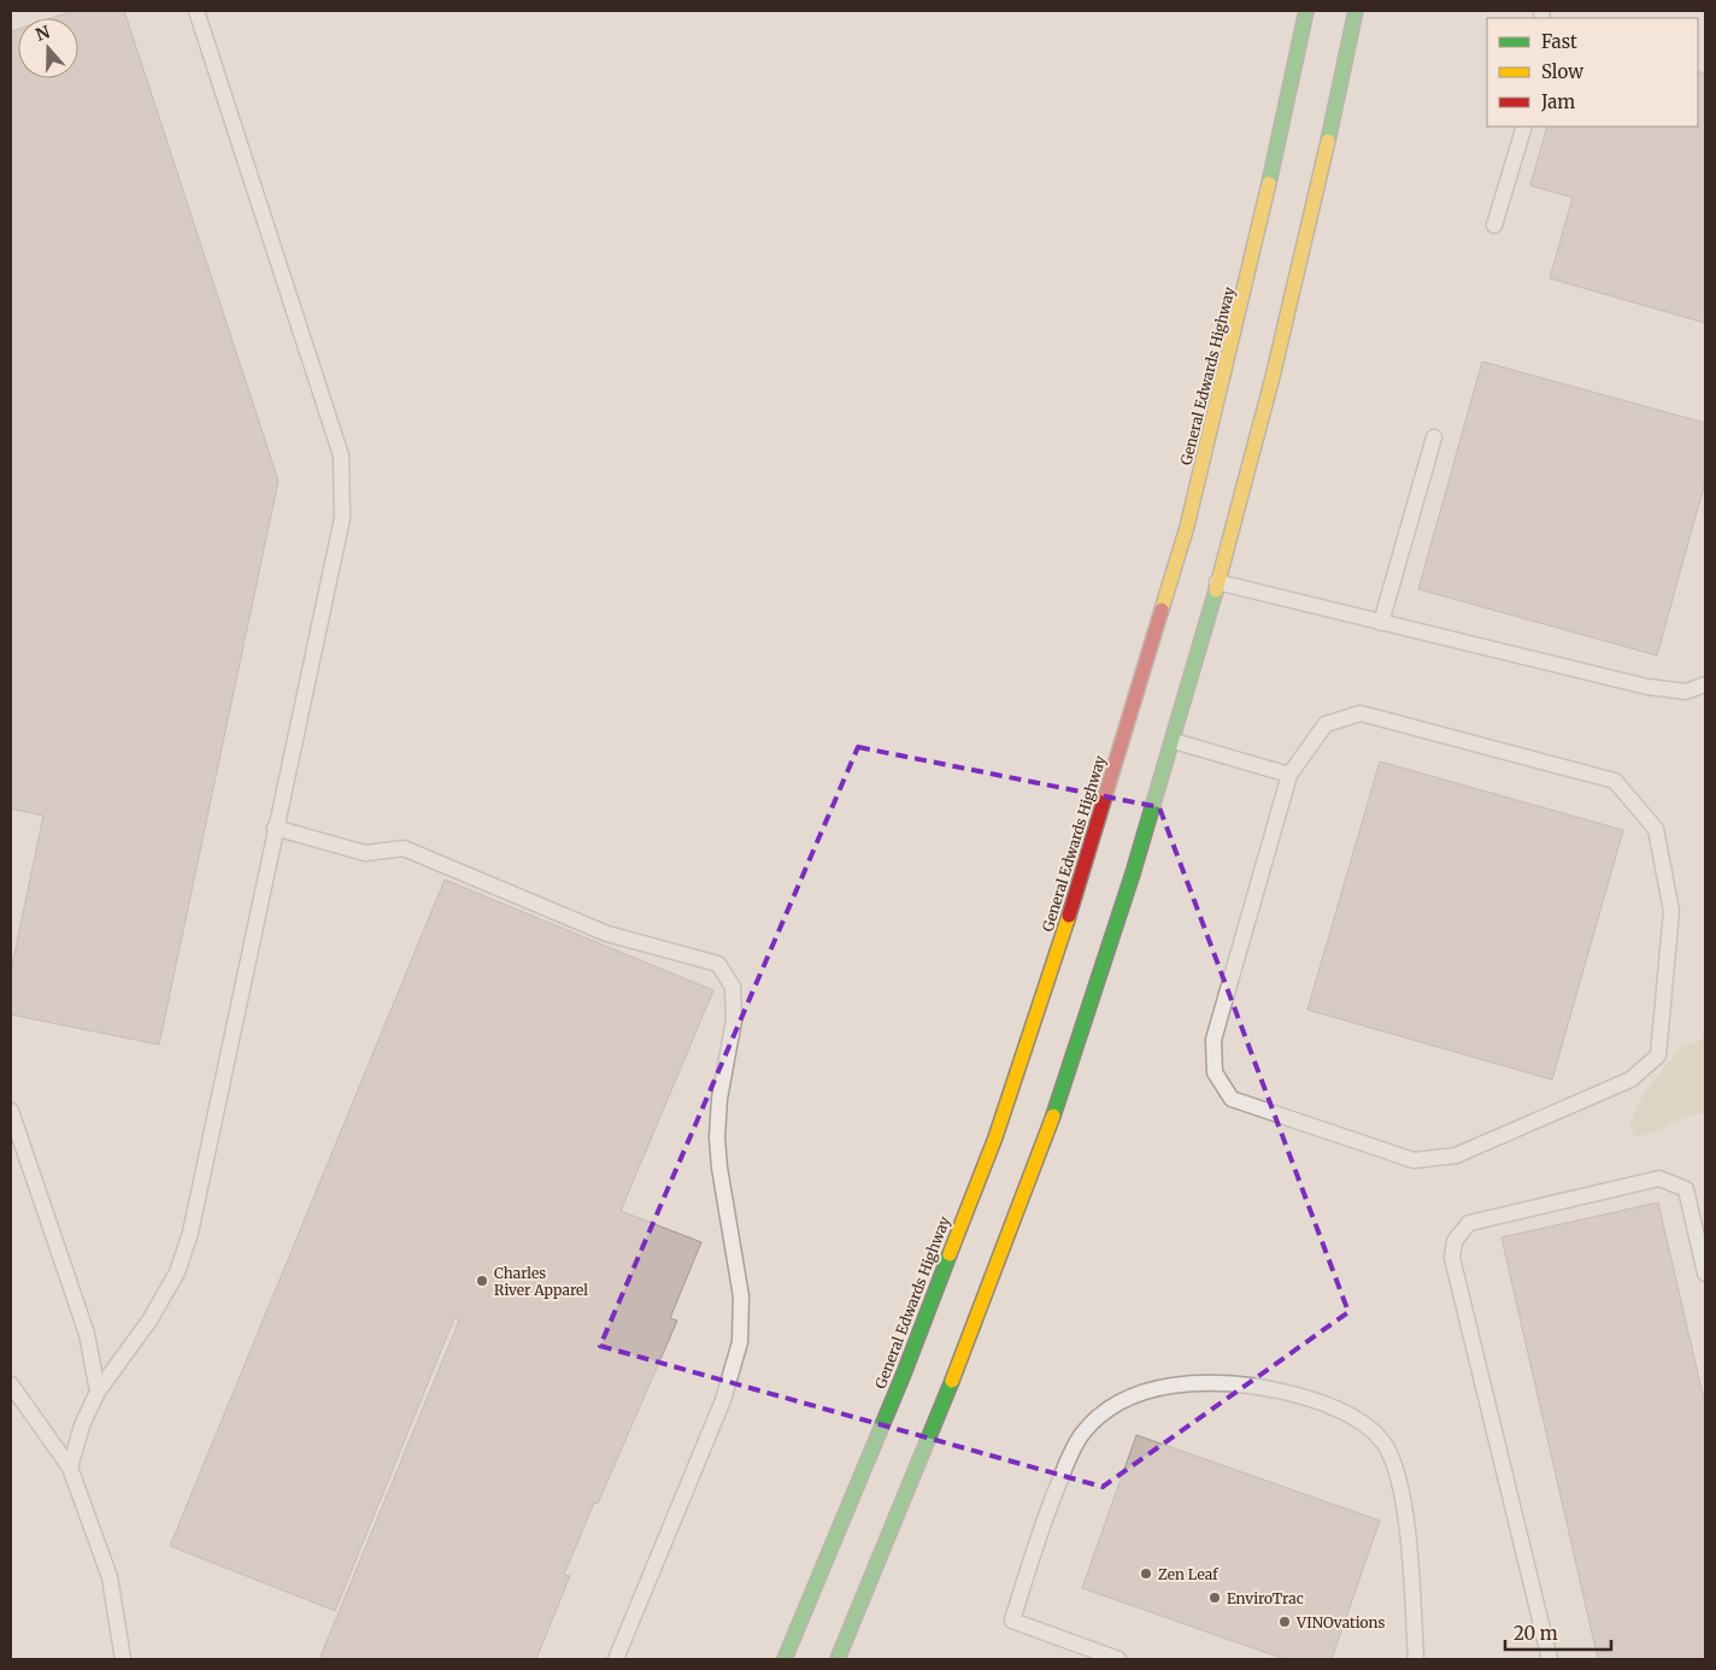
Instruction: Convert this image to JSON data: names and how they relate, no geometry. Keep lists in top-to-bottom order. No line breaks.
{"streets":{"main road":["General Edwards Highway"]},"places":["Charles River Apparel","Zen Leaf","EnviroTrac","VINOvations"],"legend":["Fast","Slow","Jam"],"scale_bar":"20 m","north":"top"}
